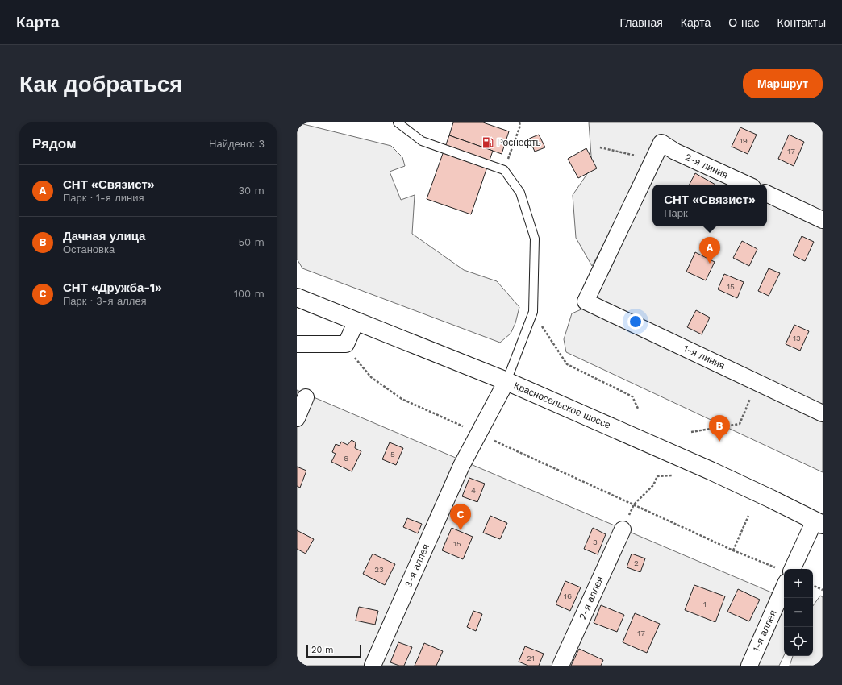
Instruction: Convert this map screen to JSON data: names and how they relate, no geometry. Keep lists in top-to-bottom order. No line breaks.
{"streets":{"highway":["Красносельское шоссе"],"street":["2-я линия","1-я линия","3-я аллея","2-я аллея","1-я аллея"]},"crossings":[["2-я линия","1-я линия"],["Красносельское шоссе","3-я аллея"],["Красносельское шоссе","1-я аллея"]],"places":{"fuel station":["Роснефть"]},"house_numbers":["19","17","15","13","5","6","4","3","15","2","23","16","1","17","21"],"scale_bar":"20 m","page":{"header":"Карта","nav":["Главная","Карта","О нас","Контакты"],"buttons":"Маршрут","title":"Как добраться","heading":["Рядом","Найдено: 3"],"list":[{"mark":"A","name":"СНТ «Связист»","note":"Парк · 1-я линия","value":"30 m"},{"mark":"B","name":"Дачная улица","note":"Остановка","value":"50 m"},{"mark":"C","name":"СНТ «Дружба-1»","note":"Парк · 3-я аллея","value":"100 m"}],"popup":["СНТ «Связист»","Парк"],"pins":["A","B","C"],"map_buttons":["+","−"],"scale":"20 m"}}
